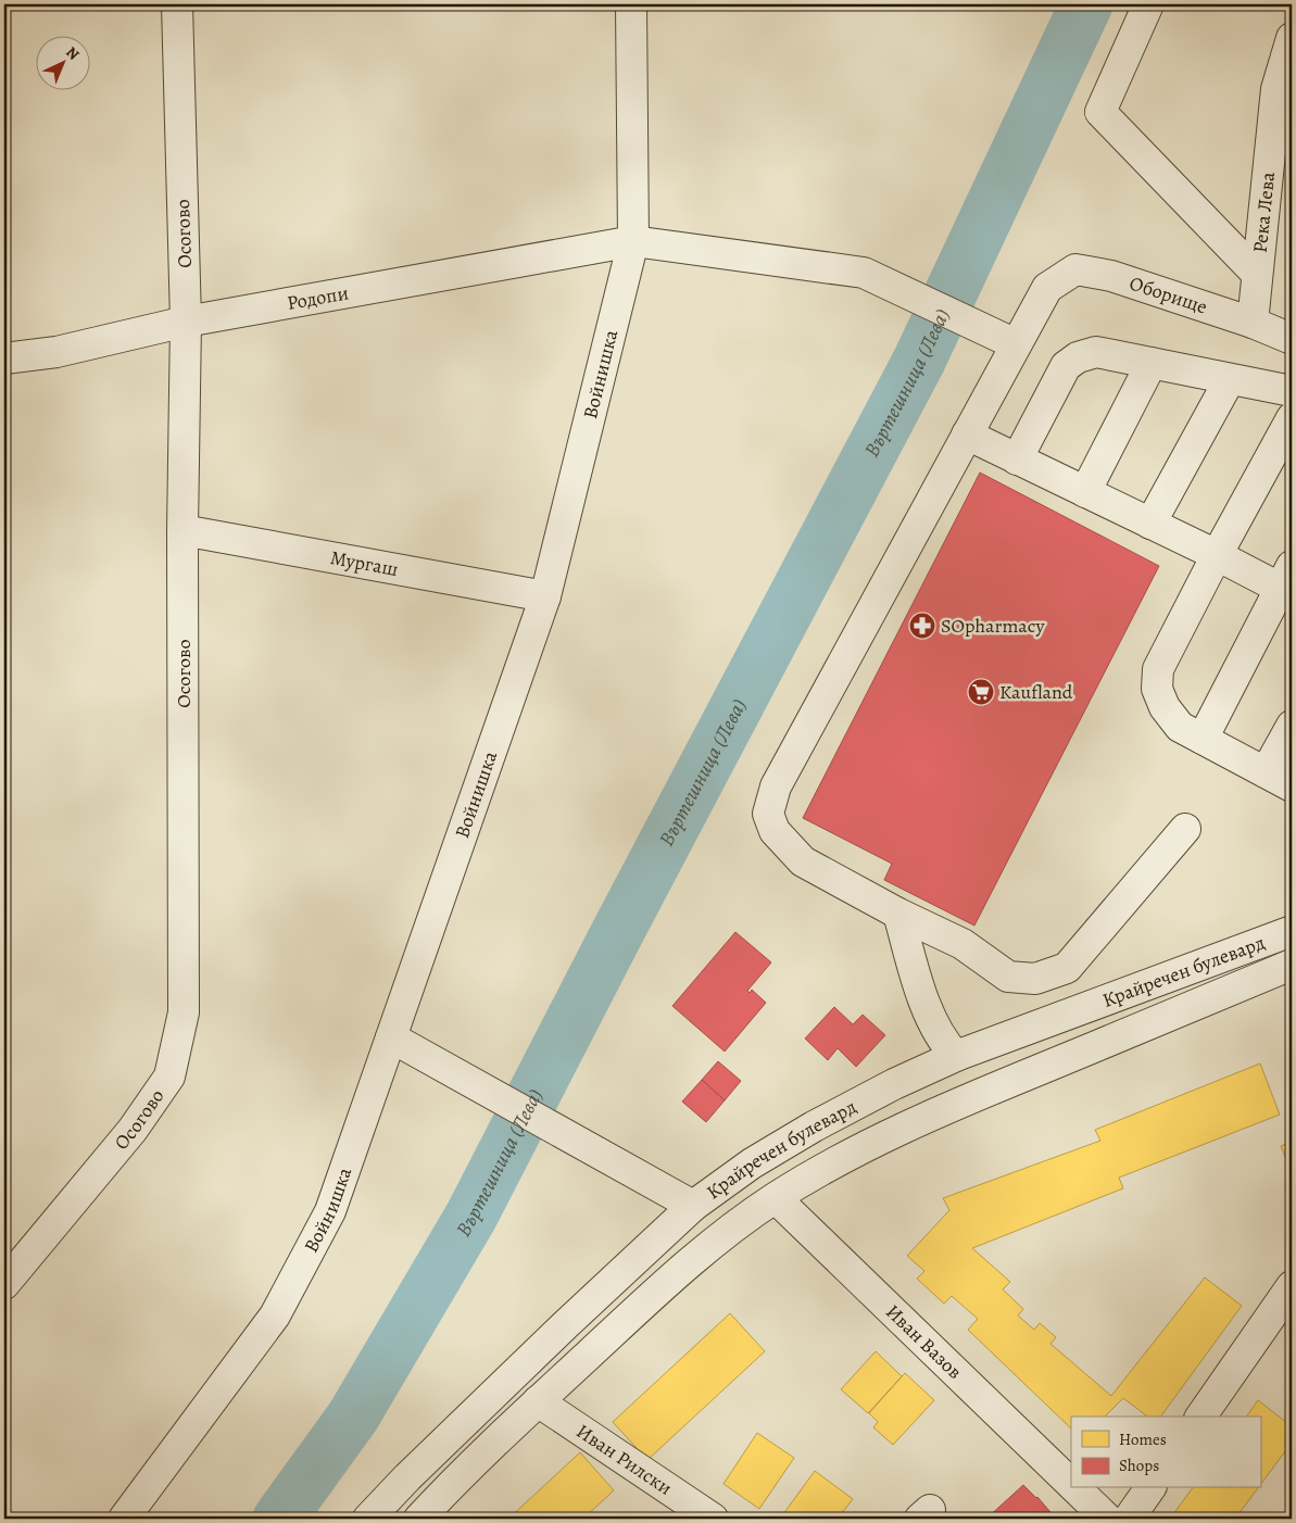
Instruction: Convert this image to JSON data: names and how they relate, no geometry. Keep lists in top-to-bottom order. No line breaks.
{"streets":{"street":["Река Лева","Осогово","Оборище","Родопи","Войнишка","Мургаш","Крайречен булевард","Иван Вазов","Иван Рилски"]},"crossings":[["Река Лева","Оборище"],["Осогово","Родопи"],["Осогово","Мургаш"],["Оборище","Родопи"],["Родопи","Войнишка"],["Войнишка","Мургаш"],["Крайречен булевард","Иван Вазов"],["Крайречен булевард","Иван Рилски"]],"water":["Въртешница (Лева)"],"places":{"pharmacy":["SOpharmacy"],"supermarket":["Kaufland"]},"legend":["Homes","Shops"],"north":"top right"}
